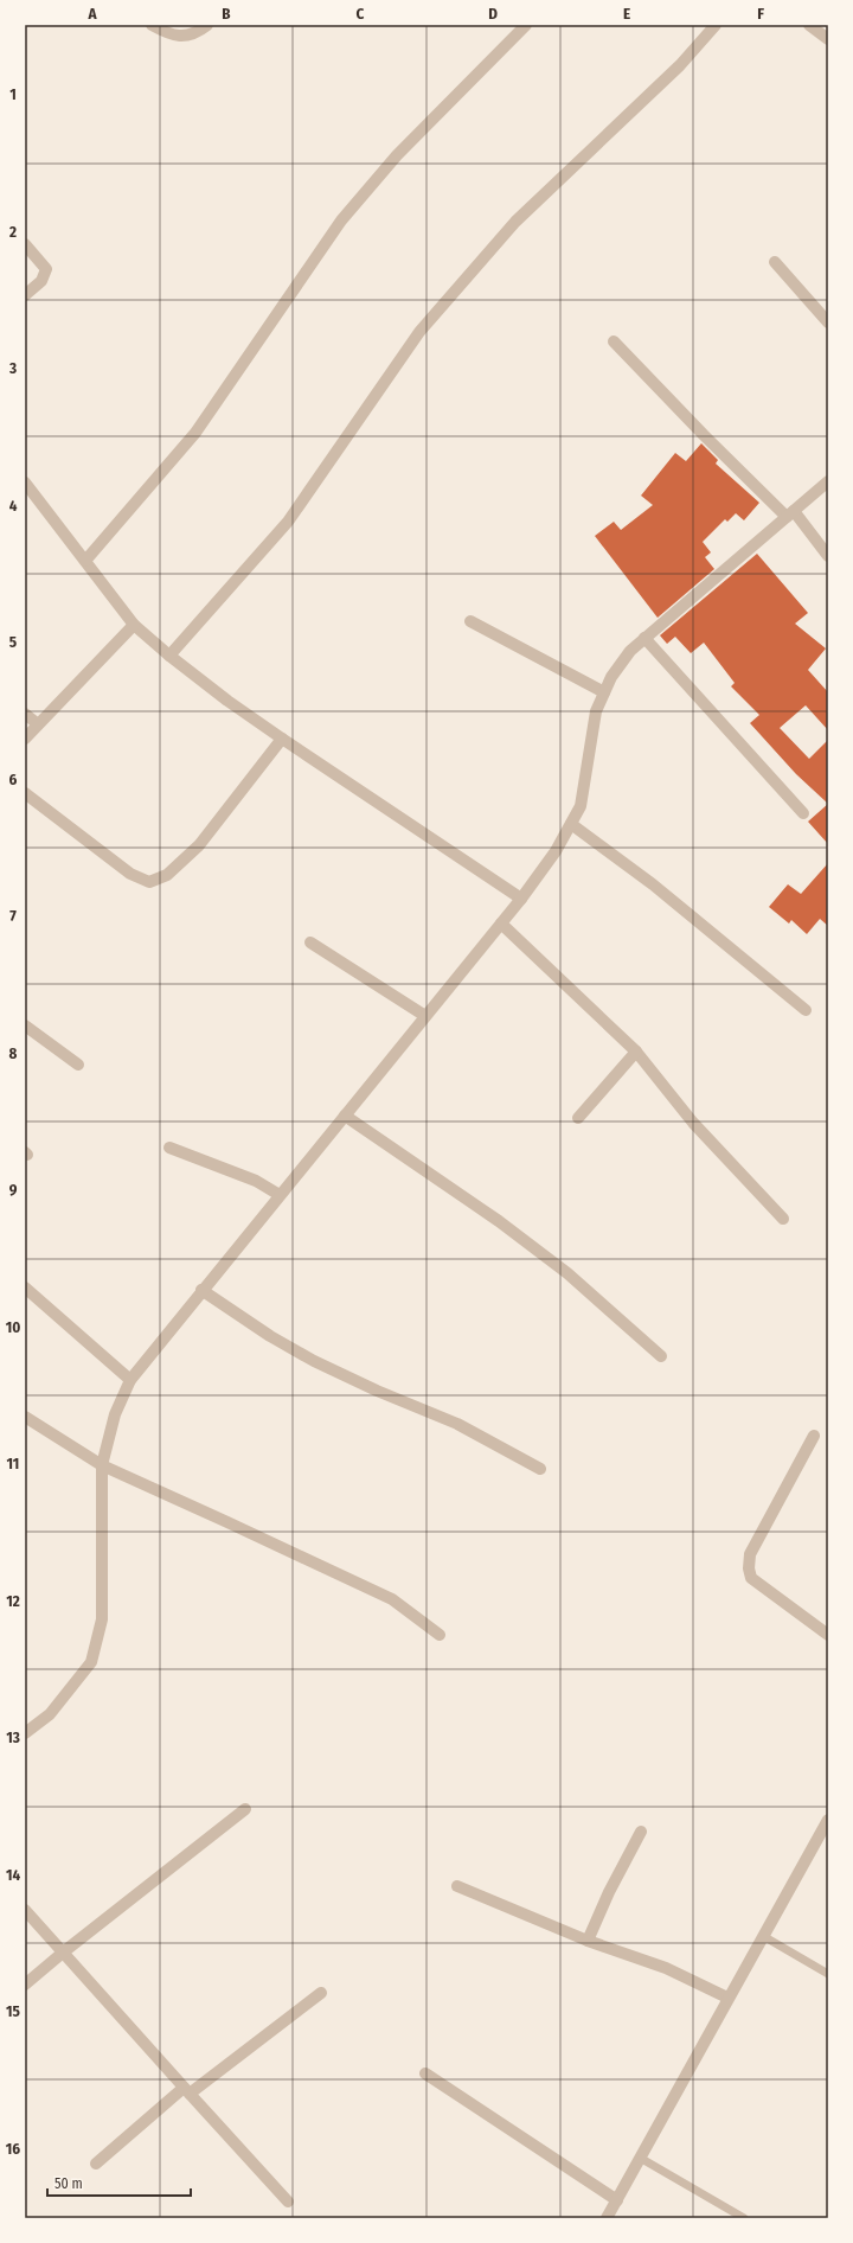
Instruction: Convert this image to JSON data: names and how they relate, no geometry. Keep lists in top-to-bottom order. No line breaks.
{"scale_bar":"50 m","grid":{"columns":["A","B","C","D","E","F"],"rows":["1","2","3","4","5","6","7","8","9","10","11","12","13","14","15","16"]}}
